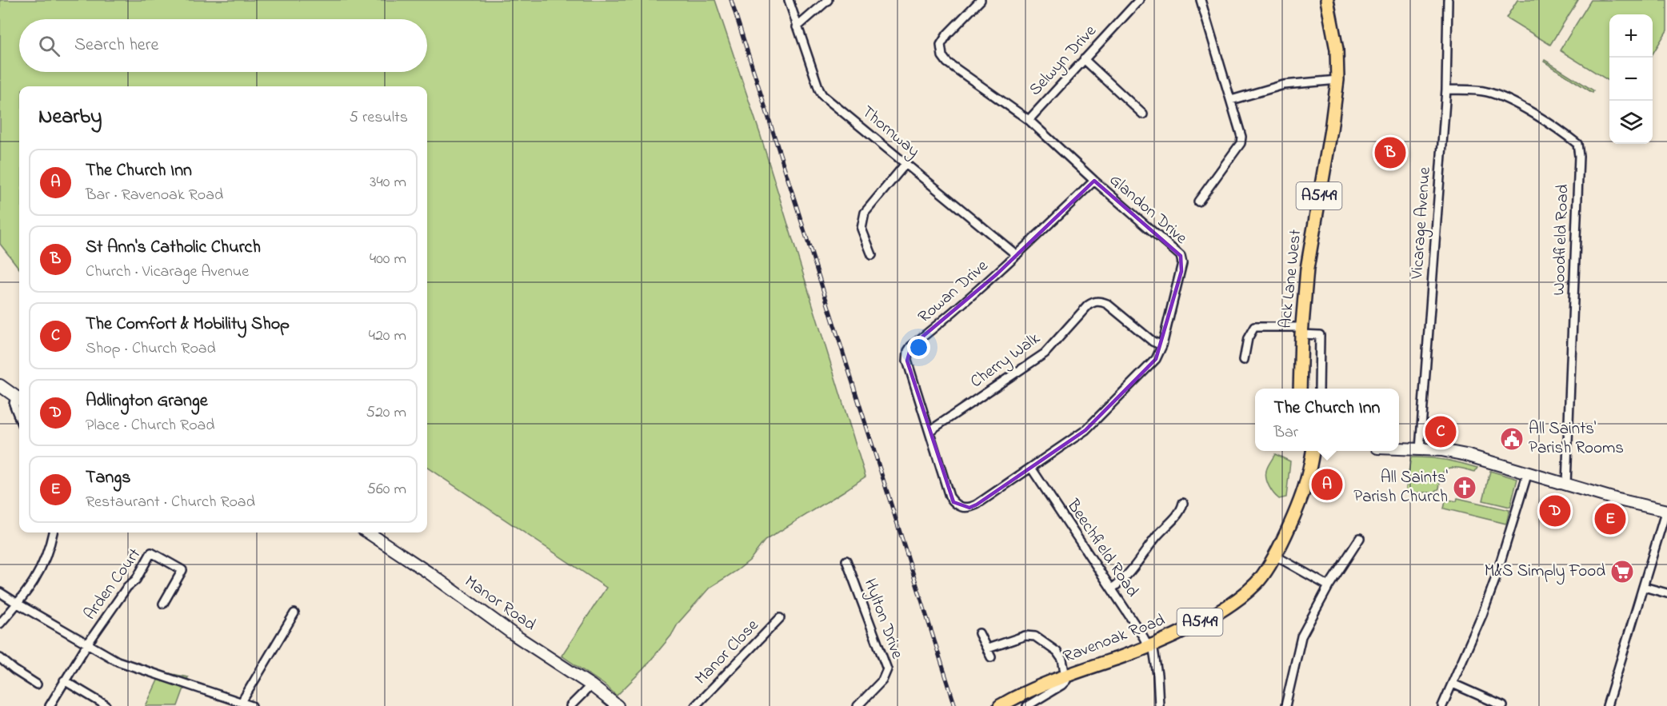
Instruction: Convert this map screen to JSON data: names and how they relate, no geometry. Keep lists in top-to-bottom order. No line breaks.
{"streets":{"main road":["A5149","Ack Lane West","Ravenoak Road"],"street":["Selwyn Drive","Thornway","Glandon Drive","Vicarage Avenue","Woodfield Road","Rowan Drive","Cherry Walk","Beechfield Road","Arden Court","Manor Road","Hylton Drive","Manor Close"]},"crossings":[["Selwyn Drive","Glandon Drive"],["Thornway","Rowan Drive"],["Glandon Drive","Rowan Drive"],["Glandon Drive","Cherry Walk"],["Glandon Drive","Beechfield Road"],["Vicarage Avenue","Woodfield Road"],["Rowan Drive","Cherry Walk"],["Rowan Drive","Beechfield Road"],["Beechfield Road","Ravenoak Road"]],"places":{"public building":["All Saints' Parish Rooms"],"church":["All Saints' Parish Church"],"supermarket":["M&S Simply Food"]},"page":{"map_buttons":["+","−"],"search":"Search here","heading":["Nearby","5 results"],"pins":["B","C","A","D","E"],"list":[{"mark":"A","name":"The Church Inn","note":"Bar · Ravenoak Road","value":"340 m"},{"mark":"B","name":"St Ann's Catholic Church","note":"Church · Vicarage Avenue","value":"400 m"},{"mark":"C","name":"The Comfort & Mobility Shop","note":"Shop · Church Road","value":"420 m"},{"mark":"D","name":"Adlington Grange","note":"Place · Church Road","value":"520 m"},{"mark":"E","name":"Tangs","note":"Restaurant · Church Road","value":"560 m"}],"popup":["The Church Inn","Bar"]}}
